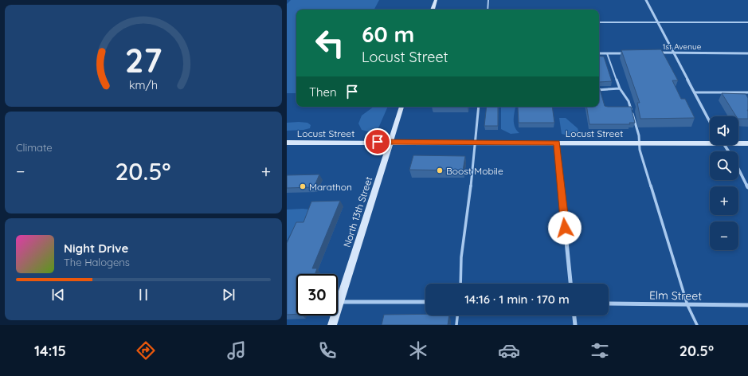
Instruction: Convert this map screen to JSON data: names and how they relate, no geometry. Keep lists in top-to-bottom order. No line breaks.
{"streets":{"street":["1st Avenue","Locust Street","North 13th Street","Elm Street"]},"crossings":[["Locust Street","North 13th Street"]],"places":["Boost Mobile","Marathon"],"page":{"turn":["60 m","Locust Street"],"then":"Then","tile":"Climate","map_buttons":["+","−"],"heat":["−","20.5°","+"],"song":["Night Drive","The Halogens"],"limit":"30","trip":"14:16 · 1 min · 170 m","tabs":["14:15","20.5°"],"gauge":["27","km/h"]}}
